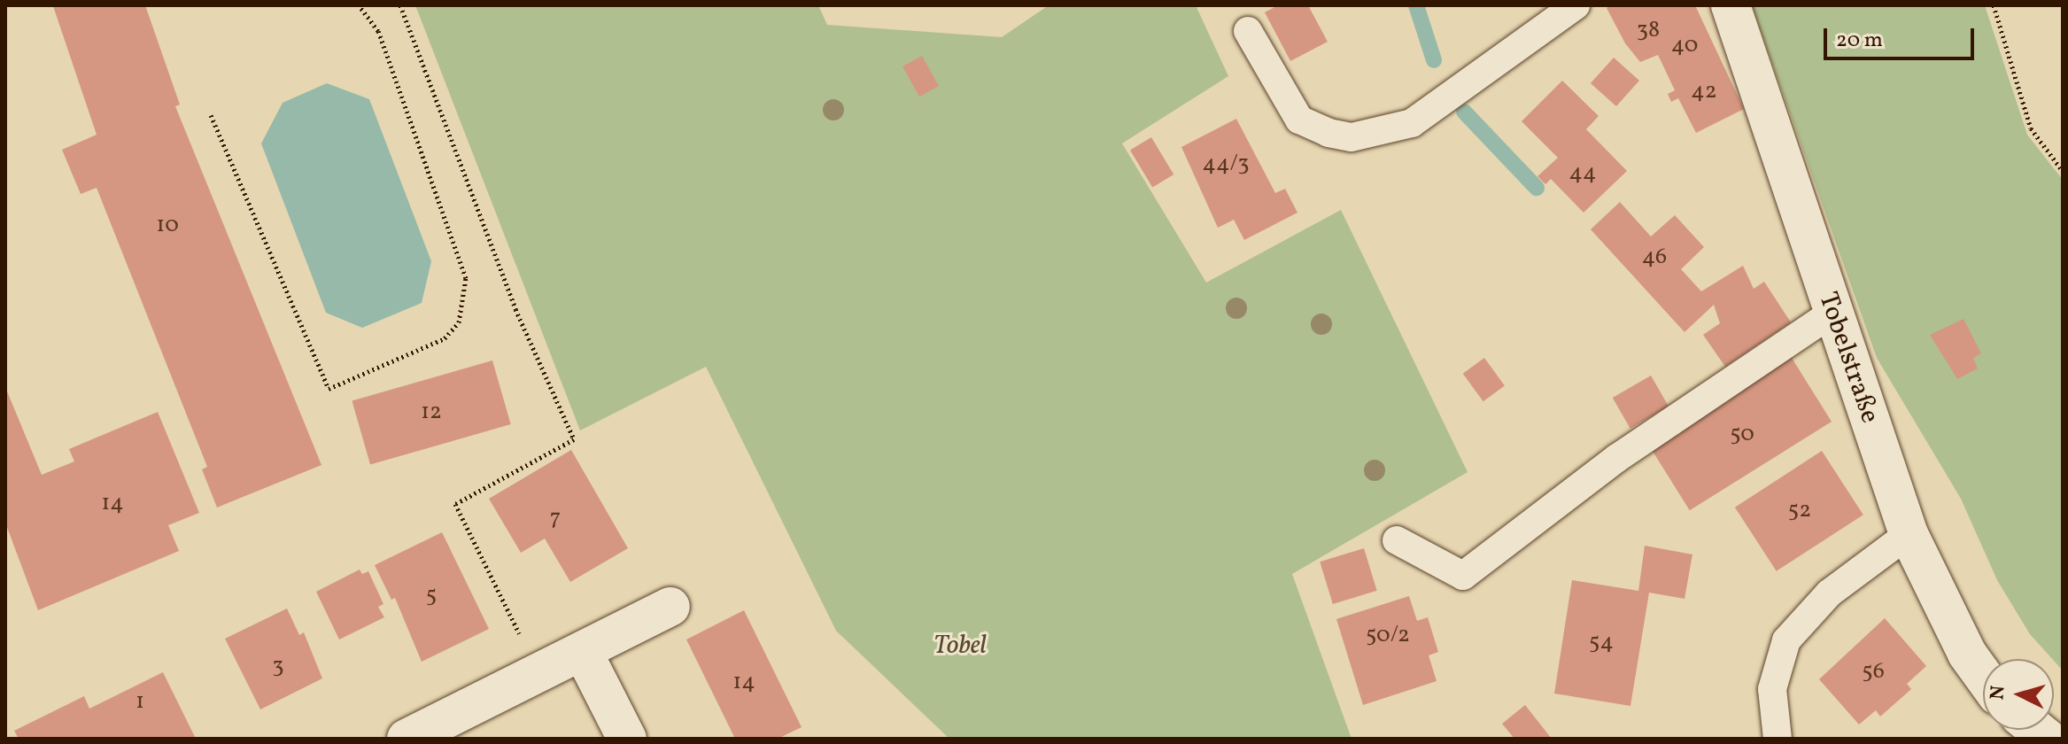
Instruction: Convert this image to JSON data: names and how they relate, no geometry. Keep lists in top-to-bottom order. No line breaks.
{"streets":{"street":["Tobelstraße"]},"parks":["Tobel"],"house_numbers":["38","40","42","44/3","44","10","46","12","50","14","52","7","5","50/2","54","3","56","14","1"],"scale_bar":"20 m","north":"left"}
